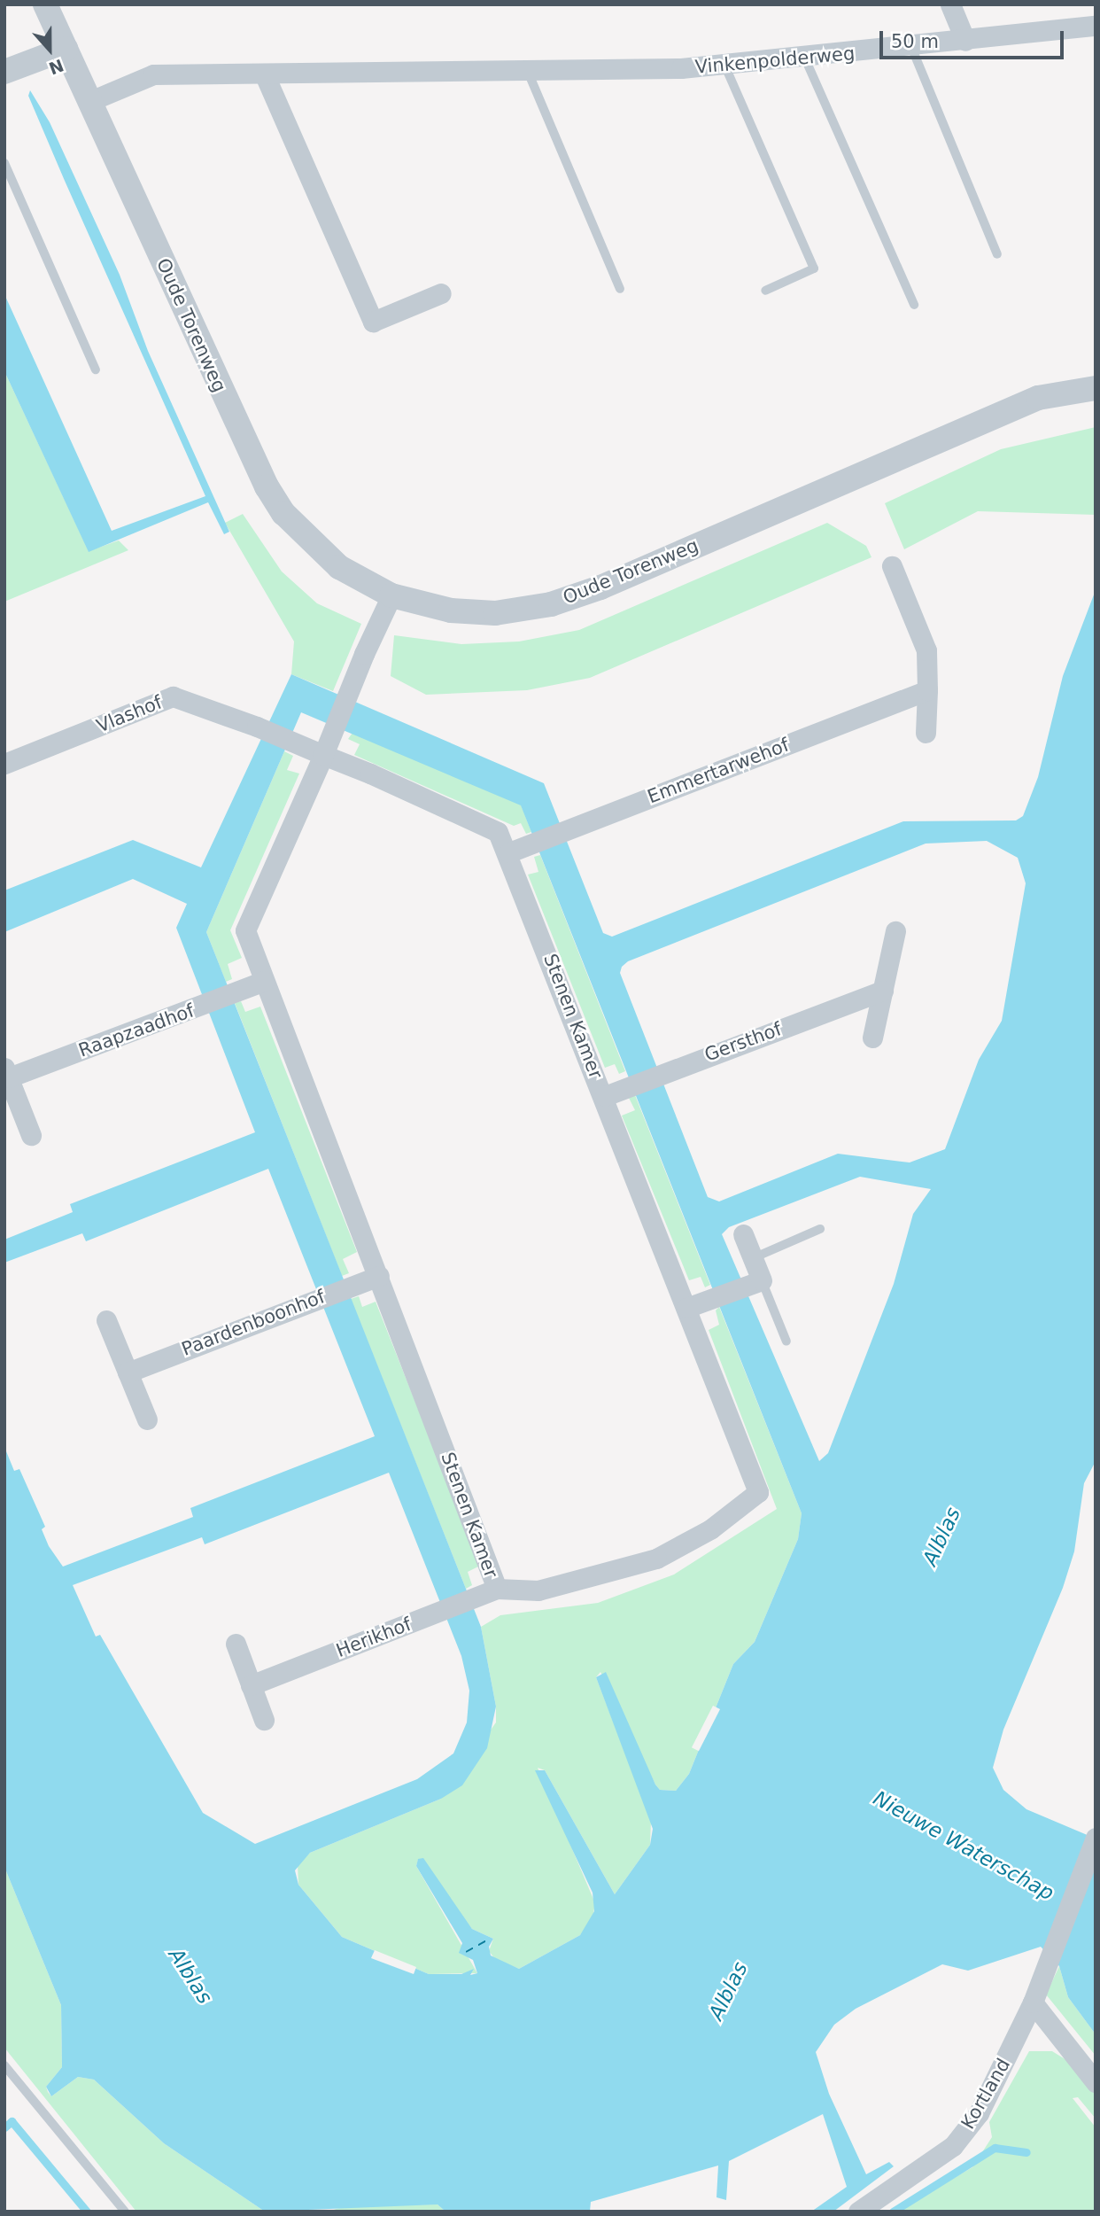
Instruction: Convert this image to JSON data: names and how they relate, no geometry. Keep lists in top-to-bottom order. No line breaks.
{"streets":{"street":["Vinkenpolderweg","Oude Torenweg","Vlashof","Emmertarwehof","Stenen Kamer","Raapzaadhof","Gersthof","Paardenboonhof","Herikhof","Kortland"]},"crossings":[["Vinkenpolderweg","Oude Torenweg"],["Oude Torenweg","Stenen Kamer"],["Vlashof","Stenen Kamer"],["Emmertarwehof","Stenen Kamer"],["Stenen Kamer","Raapzaadhof"],["Stenen Kamer","Gersthof"],["Stenen Kamer","Paardenboonhof"],["Stenen Kamer","Herikhof"]],"water":["Alblas","Nieuwe Waterschap"],"scale_bar":"50 m","north":"bottom"}
